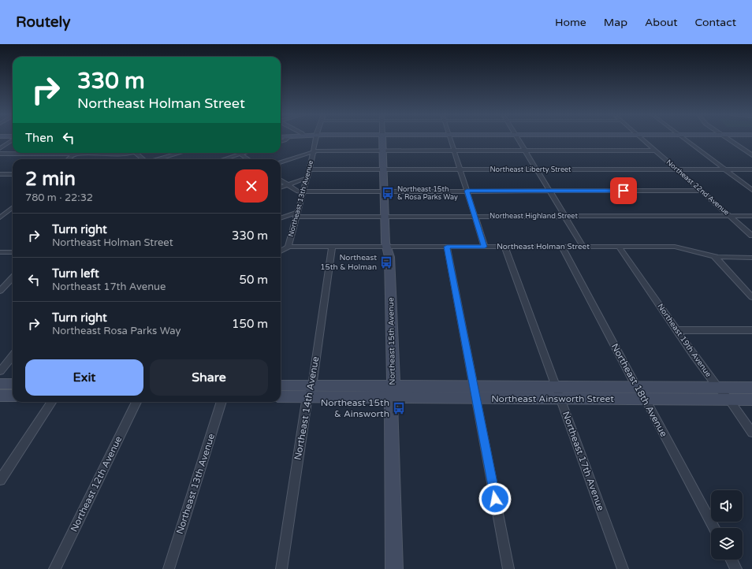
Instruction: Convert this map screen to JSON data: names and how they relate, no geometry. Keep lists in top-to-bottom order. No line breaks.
{"streets":{"street":["Northeast Liberty Street","Northeast 22nd Avenue","Northeast 13th Avenue","Northeast Highland Street","Northeast Holman Street","Northeast 19th Avenue","Northeast 15th Avenue","Northeast 18th Avenue","Northeast Ainsworth Street","Northeast 14th Avenue","Northeast 17th Avenue","Northeast 12th Avenue"]},"crossings":[["Northeast Liberty Street","Northeast 22nd Avenue"],["Northeast Liberty Street","Northeast 13th Avenue"],["Northeast Liberty Street","Northeast 15th Avenue"],["Northeast 22nd Avenue","Northeast Highland Street"],["Northeast 13th Avenue","Northeast Highland Street"],["Northeast 13th Avenue","Northeast Holman Street"],["Northeast Highland Street","Northeast 15th Avenue"],["Northeast Holman Street","Northeast 19th Avenue"],["Northeast Holman Street","Northeast 15th Avenue"],["Northeast Holman Street","Northeast 18th Avenue"],["Northeast Holman Street","Northeast 14th Avenue"],["Northeast Holman Street","Northeast 17th Avenue"],["Northeast 19th Avenue","Northeast Ainsworth Street"],["Northeast 15th Avenue","Northeast Ainsworth Street"],["Northeast 18th Avenue","Northeast Ainsworth Street"],["Northeast Ainsworth Street","Northeast 14th Avenue"],["Northeast Ainsworth Street","Northeast 17th Avenue"]],"places":{"bus stop":["Northeast 15th & Rosa Parks Way","Northeast 15th & Holman","Northeast 15th & Ainsworth"]},"page":{"header":"Routely","nav":["Home","Map","About","Contact"],"turn":["330 m","Northeast Holman Street"],"then":"Then","heading":["2 min","780 m · 22:32"],"list":[{"name":"Turn right","note":"Northeast Holman Street","value":"330 m"},{"name":"Turn left","note":"Northeast 17th Avenue","value":"50 m"},{"name":"Turn right","note":"Northeast Rosa Parks Way","value":"150 m"}],"buttons":["Exit","Share"]}}
